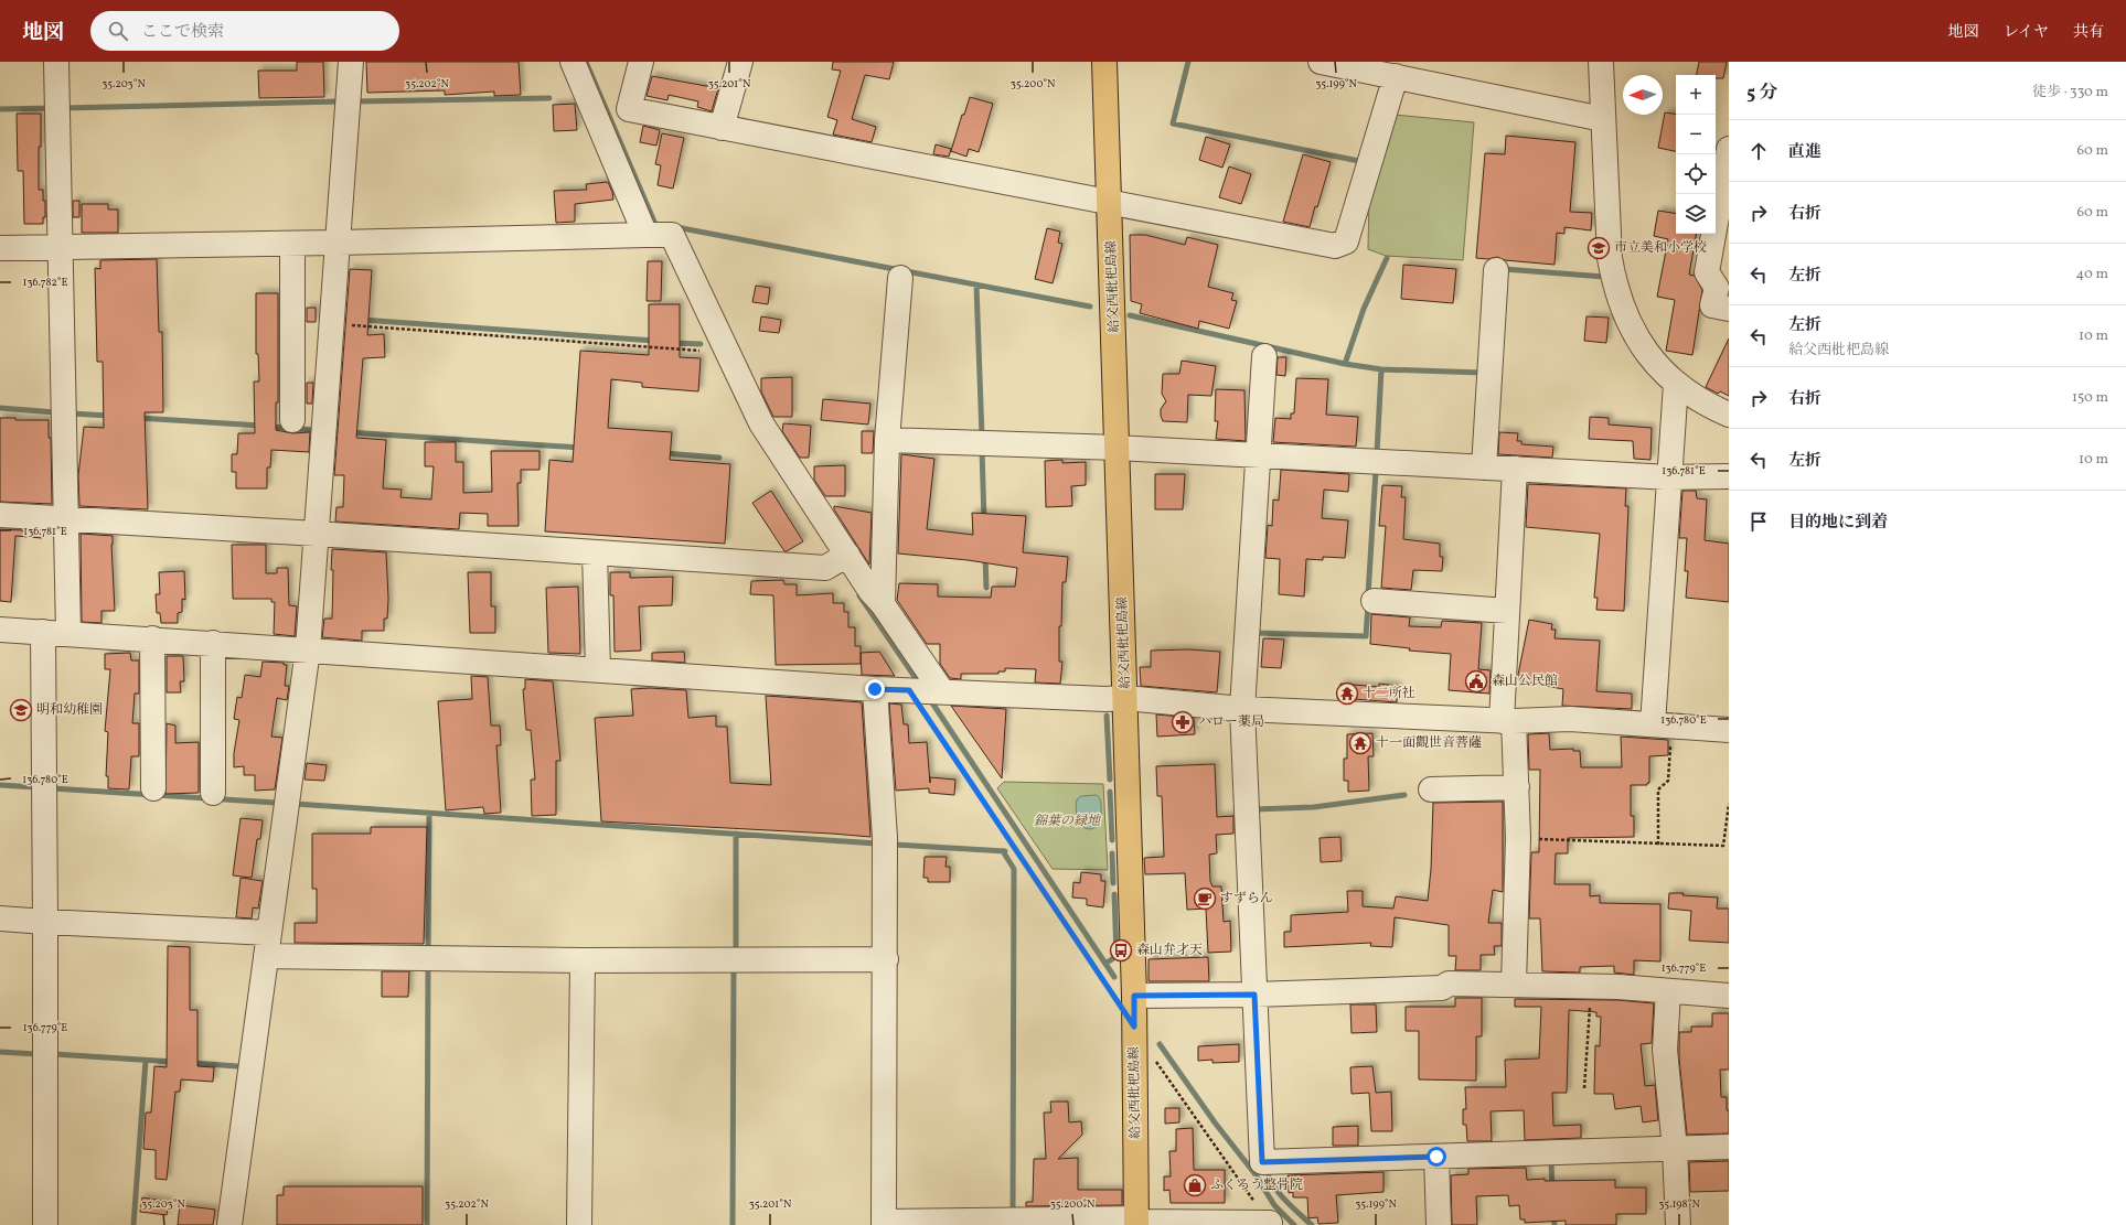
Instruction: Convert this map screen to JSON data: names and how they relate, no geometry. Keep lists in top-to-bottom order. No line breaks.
{"streets":{"main road":["給父西枇杷島線"]},"parks":["錦葉の緑地"],"places":{"school or university":["市立美和小学校","明和幼稚園"],"public building":["森山公民館"],"temple":["十二所社","十一面觀世音菩薩"],"pharmacy":["ハロー薬局"],"cafe":["すずらん"],"bus stop":["森山弁才天"],"shop":["ふくろう整骨院"]},"north":"left","page":{"header":"地図","search":"ここで検索","nav":["地図","レイヤ","共有"],"heading":["5 分","徒歩 · 330 m"],"map_buttons":["+","−"],"list":[["直進","60 m"],["右折","60 m"],["左折","40 m"],["左折","給父西枇杷島線","10 m"],["右折","150 m"],["左折","10 m"],"目的地に到着"]},"coordinates":["35.203°N","35.202°N","35.201°N","35.200°N","35.199°N","136.782°E","136.781°E","136.780°E","136.779°E","35.198°N"]}
